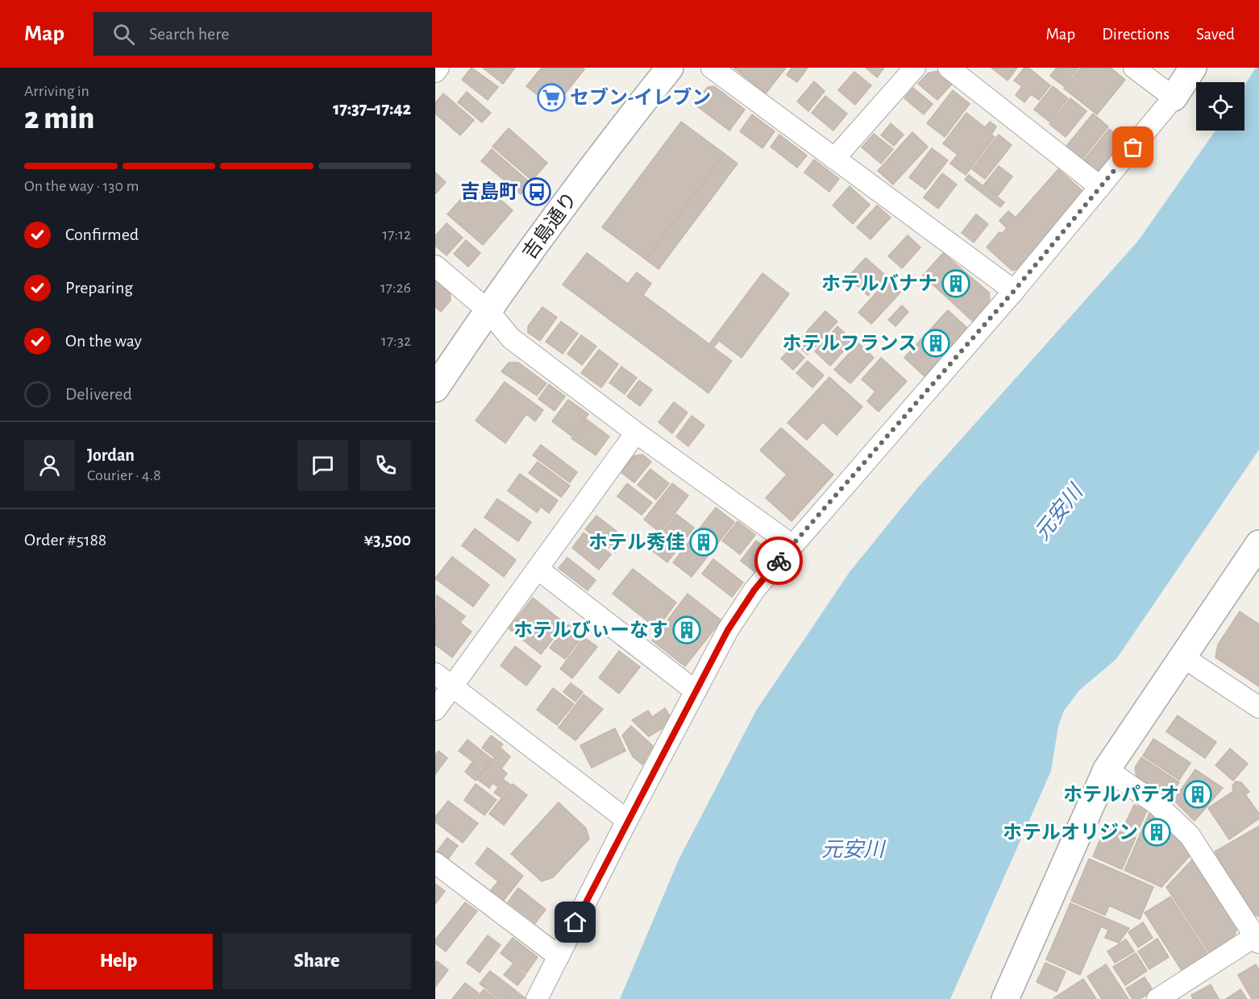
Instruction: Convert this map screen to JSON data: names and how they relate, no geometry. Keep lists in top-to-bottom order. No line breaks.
{"streets":{"street":["吉島通り"]},"water":["元安川"],"places":{"supermarket":["セブン-イレブン"],"bus stop":["吉島町"],"building":["ホテルバナナ","ホテルフランス","ホテル秀佳","ホテルびぃーなす","ホテルパテオ","ホテルオリジン"]},"page":{"header":"Map","search":"Search here","nav":["Map","Directions","Saved"],"heading":["2 min","Arriving in","17:37–17:42"],"panel":["Jordan","Courier · 4.8","Order #5188","¥3,500"],"bar":"On the way · 130 m","list":[["Confirmed","17:12"],["Preparing","17:26"],["On the way","17:32"],"Delivered"],"buttons":["Help","Share"]}}
